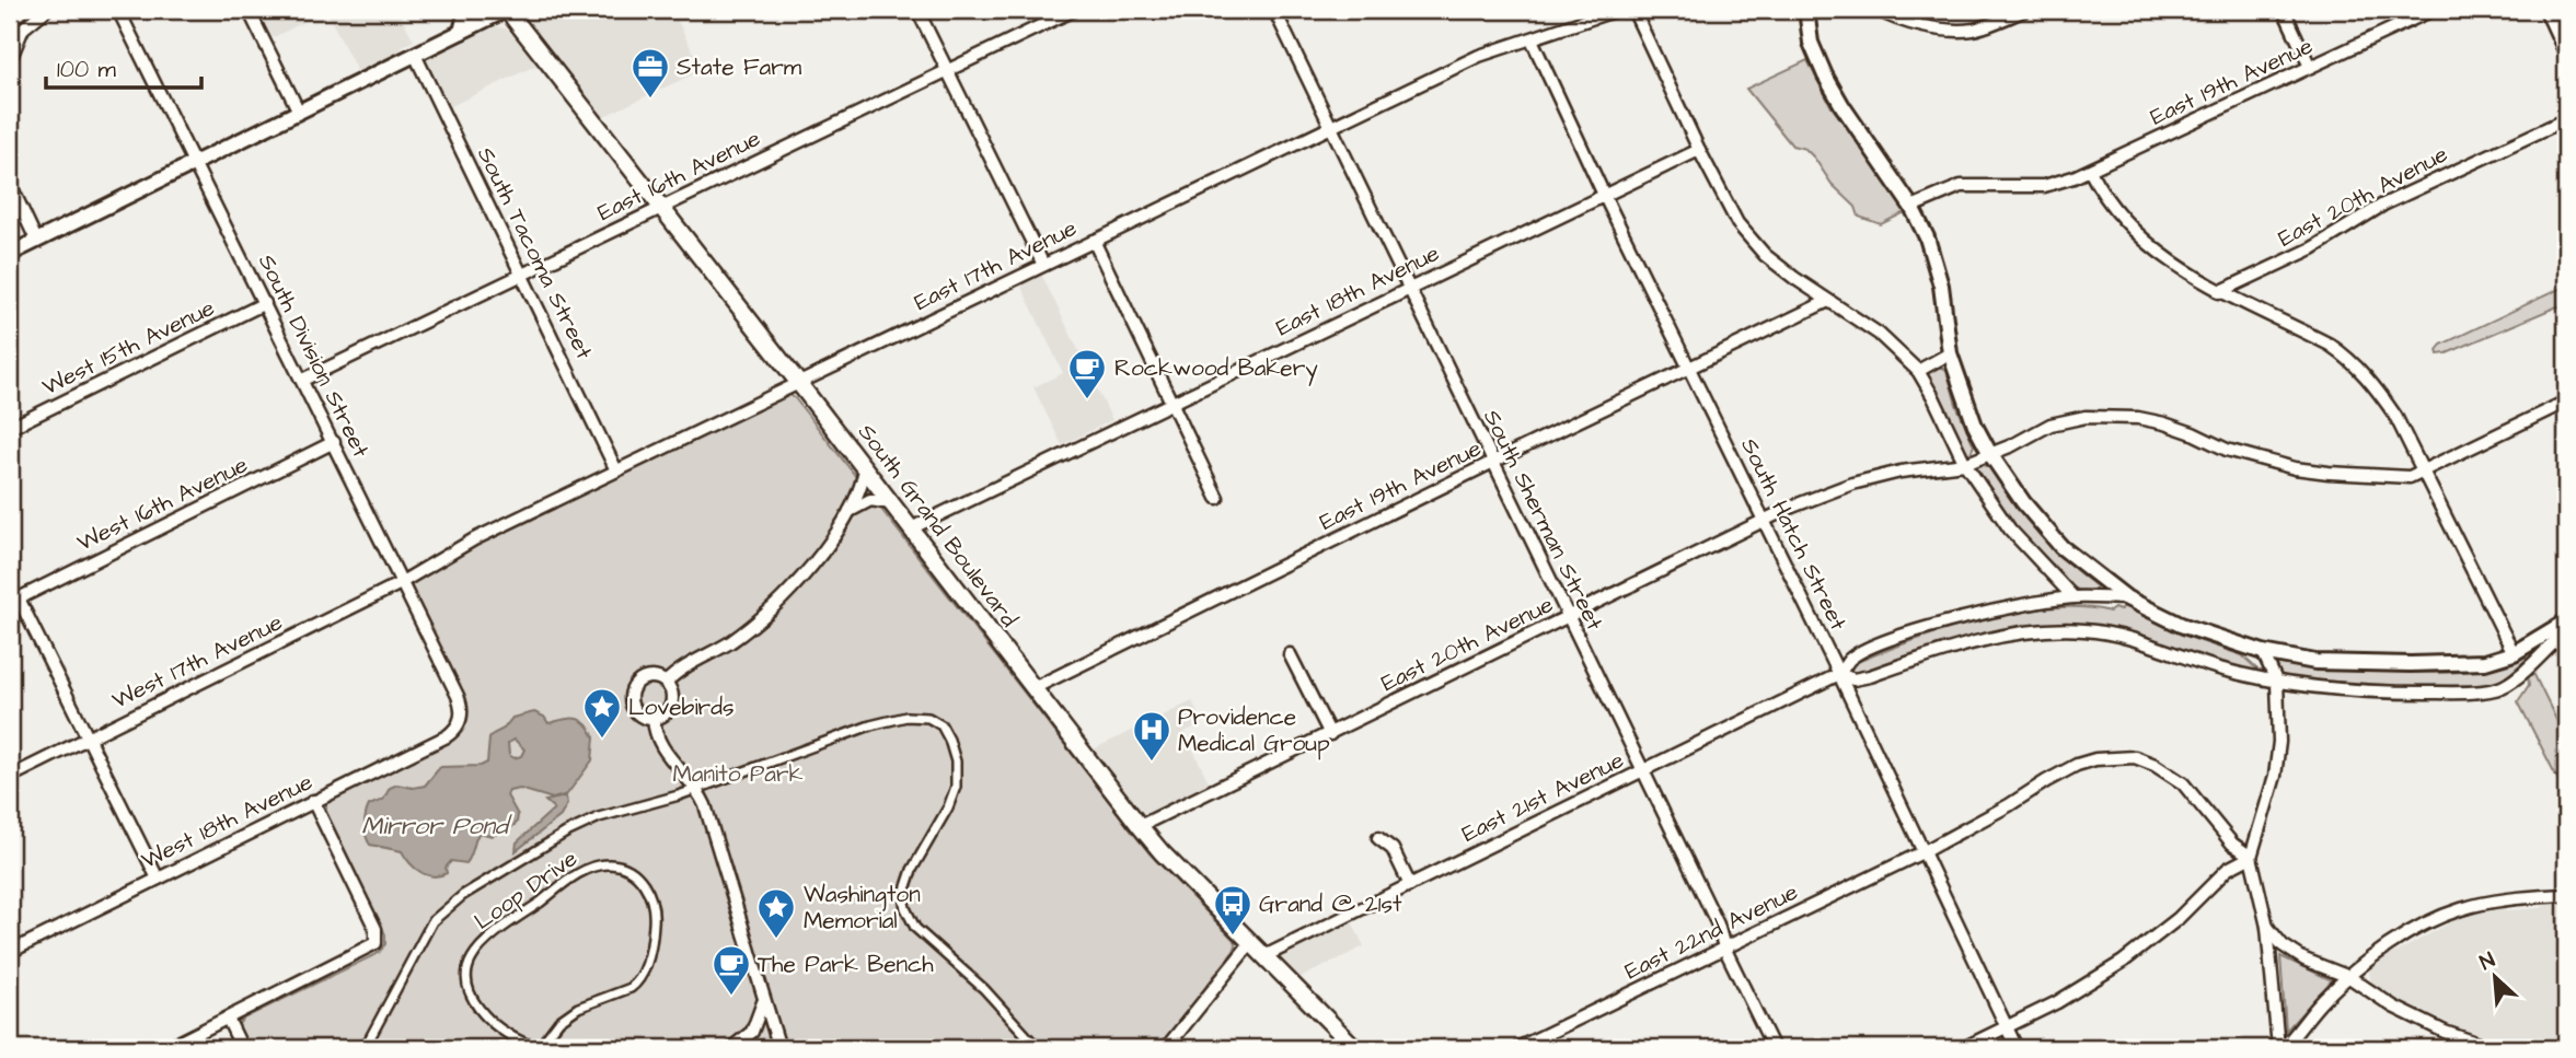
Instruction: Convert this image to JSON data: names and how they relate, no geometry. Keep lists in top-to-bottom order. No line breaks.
{"streets":{"main road":["South Grand Boulevard"],"street":["East 19th Avenue","East 16th Avenue","East 20th Avenue","South Tacoma Street","East 17th Avenue","East 18th Avenue","West 15th Avenue","South Division Street","West 16th Avenue","South Sherman Street","South Hatch Street","West 17th Avenue","East 21st Avenue","West 18th Avenue","Loop Drive","East 22nd Avenue"]},"crossings":[["East 19th Avenue","South Sherman Street"],["East 19th Avenue","South Grand Boulevard"],["East 19th Avenue","South Hatch Street"],["East 16th Avenue","South Tacoma Street"],["East 16th Avenue","South Division Street"],["East 16th Avenue","South Grand Boulevard"],["East 20th Avenue","South Sherman Street"],["East 20th Avenue","South Grand Boulevard"],["East 20th Avenue","South Hatch Street"],["South Tacoma Street","East 17th Avenue"],["East 17th Avenue","South Division Street"],["East 17th Avenue","South Sherman Street"],["East 17th Avenue","South Grand Boulevard"],["East 17th Avenue","South Hatch Street"],["East 17th Avenue","West 17th Avenue"],["East 18th Avenue","South Sherman Street"],["East 18th Avenue","South Grand Boulevard"],["East 18th Avenue","South Hatch Street"],["West 15th Avenue","South Division Street"],["South Division Street","West 16th Avenue"],["South Division Street","West 17th Avenue"],["South Division Street","West 18th Avenue"],["South Sherman Street","East 21st Avenue"],["South Sherman Street","East 22nd Avenue"],["South Grand Boulevard","East 21st Avenue"],["South Hatch Street","East 21st Avenue"],["South Hatch Street","East 22nd Avenue"]],"water":["Mirror Pond"],"parks":["Manito Park"],"places":{"office":["State Farm"],"cafe":["Rockwood Bakery","The Park Bench"],"place":["Lovebirds","Washington Memorial"],"hospital":["Providence Medical Group"],"bus stop":["Grand @ 21st"]},"scale_bar":"100 m","north":"top left"}
